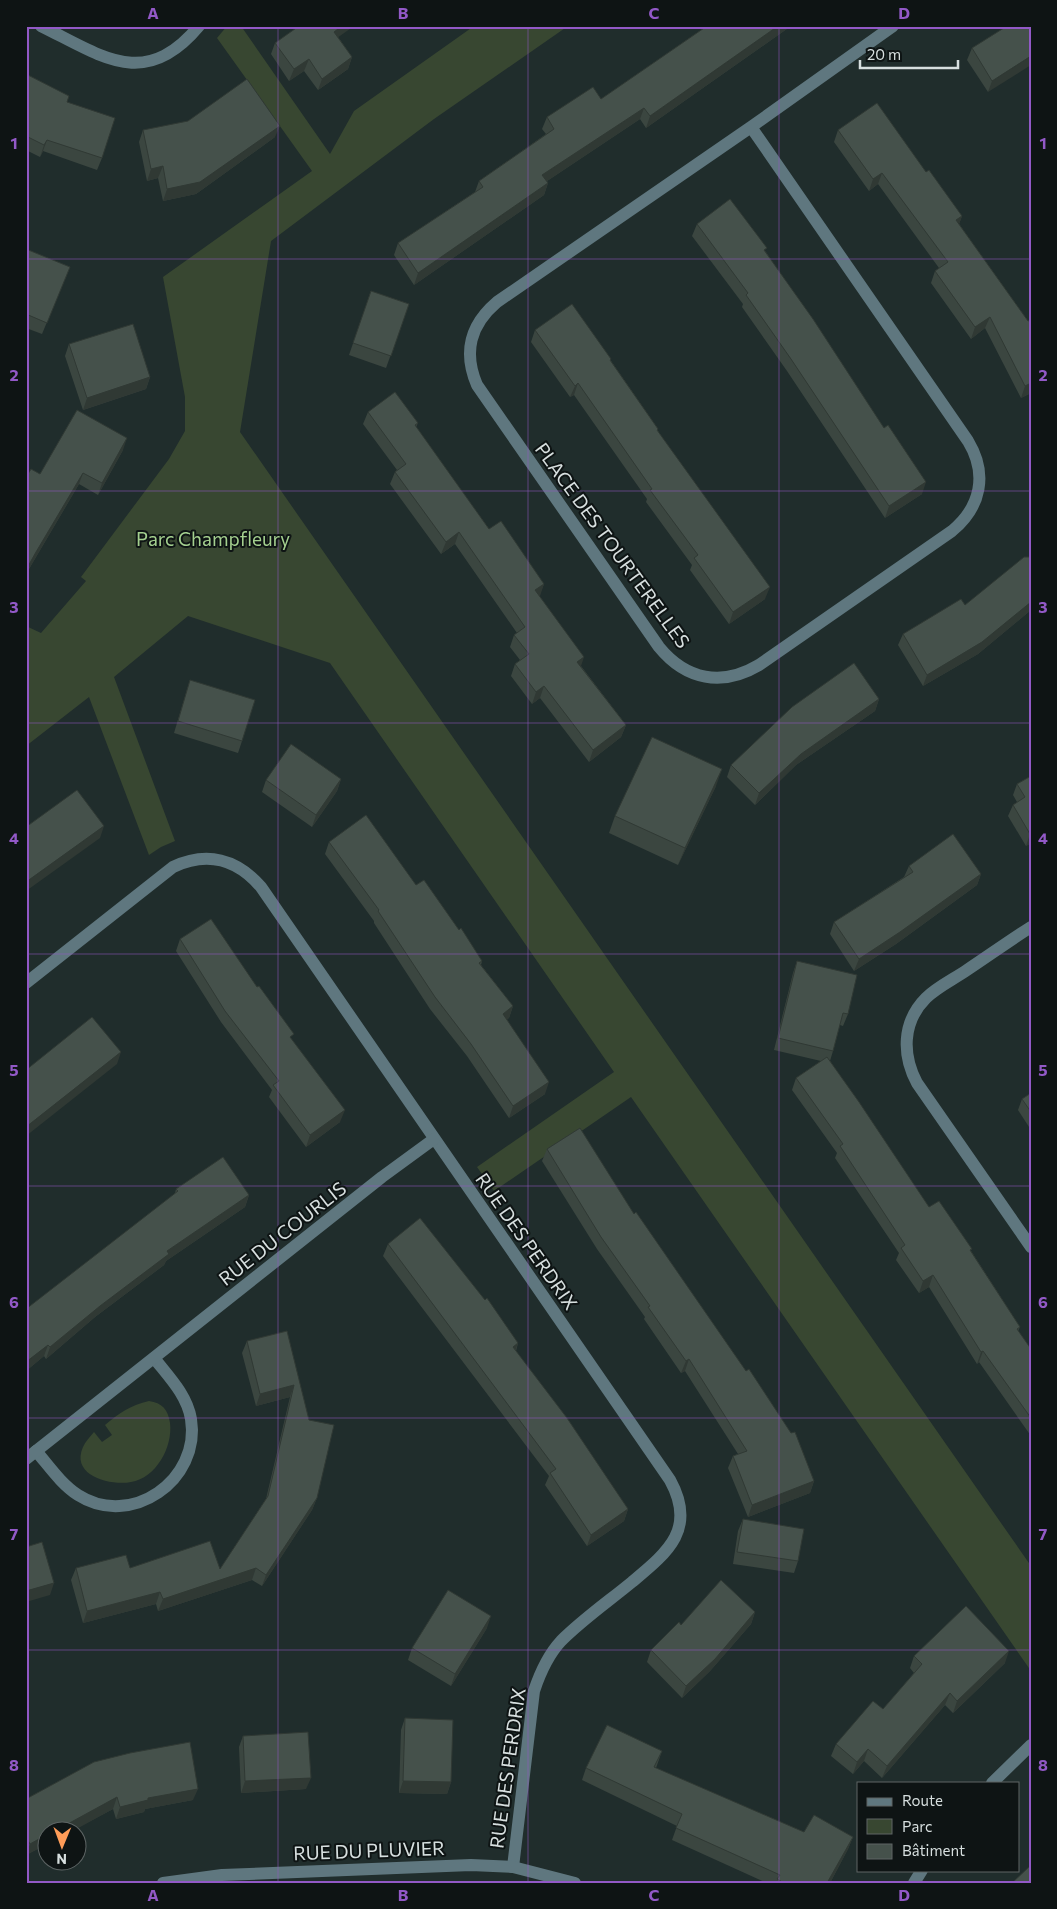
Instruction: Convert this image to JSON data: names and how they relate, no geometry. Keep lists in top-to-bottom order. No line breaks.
{"streets":{"street":["PLACE DES TOURTERELLES","RUE DU COURLIS","RUE DES PERDRIX","RUE DU PLUVIER"]},"crossings":[["RUE DU COURLIS","RUE DES PERDRIX"],["RUE DES PERDRIX","RUE DU PLUVIER"]],"parks":["Parc Champfleury"],"legend":["Route","Parc","Bâtiment"],"scale_bar":"20 m","north":"bottom","grid":{"columns":["A","B","C","D"],"rows":["1","2","3","4","5","6","7","8"]}}
